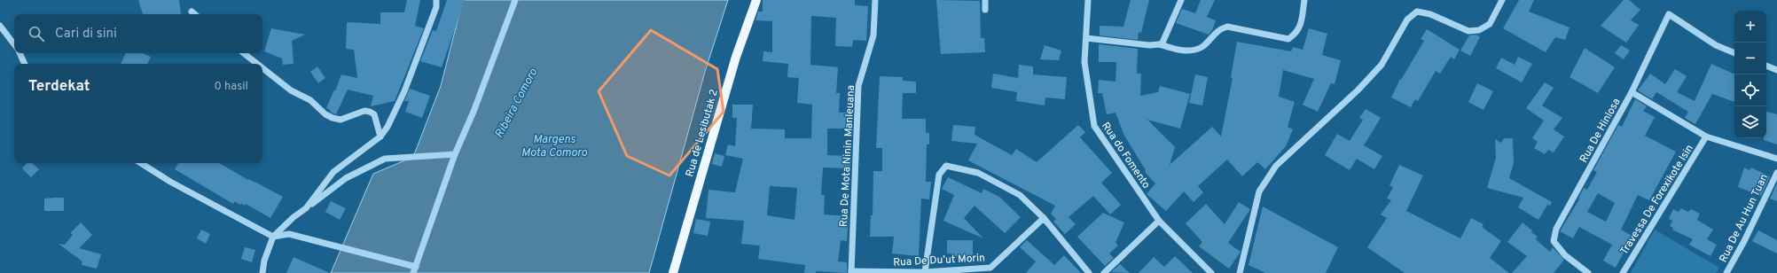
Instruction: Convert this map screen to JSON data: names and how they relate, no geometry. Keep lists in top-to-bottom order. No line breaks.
{"streets":{"main road":["Rua de Lesibutak 2"],"street":["Rua De Hinlosa","Rua do Fomento","Rua De Mota Ninin Manleuana","Travessa De Forexikote Isin","Rua De Au Hun Tuan","Rua De Du’ut Morin"]},"crossings":[["Rua De Hinlosa","Travessa De Forexikote Isin"],["Rua De Mota Ninin Manleuana","Rua De Du’ut Morin"]],"water":["Ribeira Comoro","Margens Mota Comoro"],"page":{"map_buttons":["+","−"],"search":"Cari di sini","heading":["Terdekat","0 hasil"]}}
